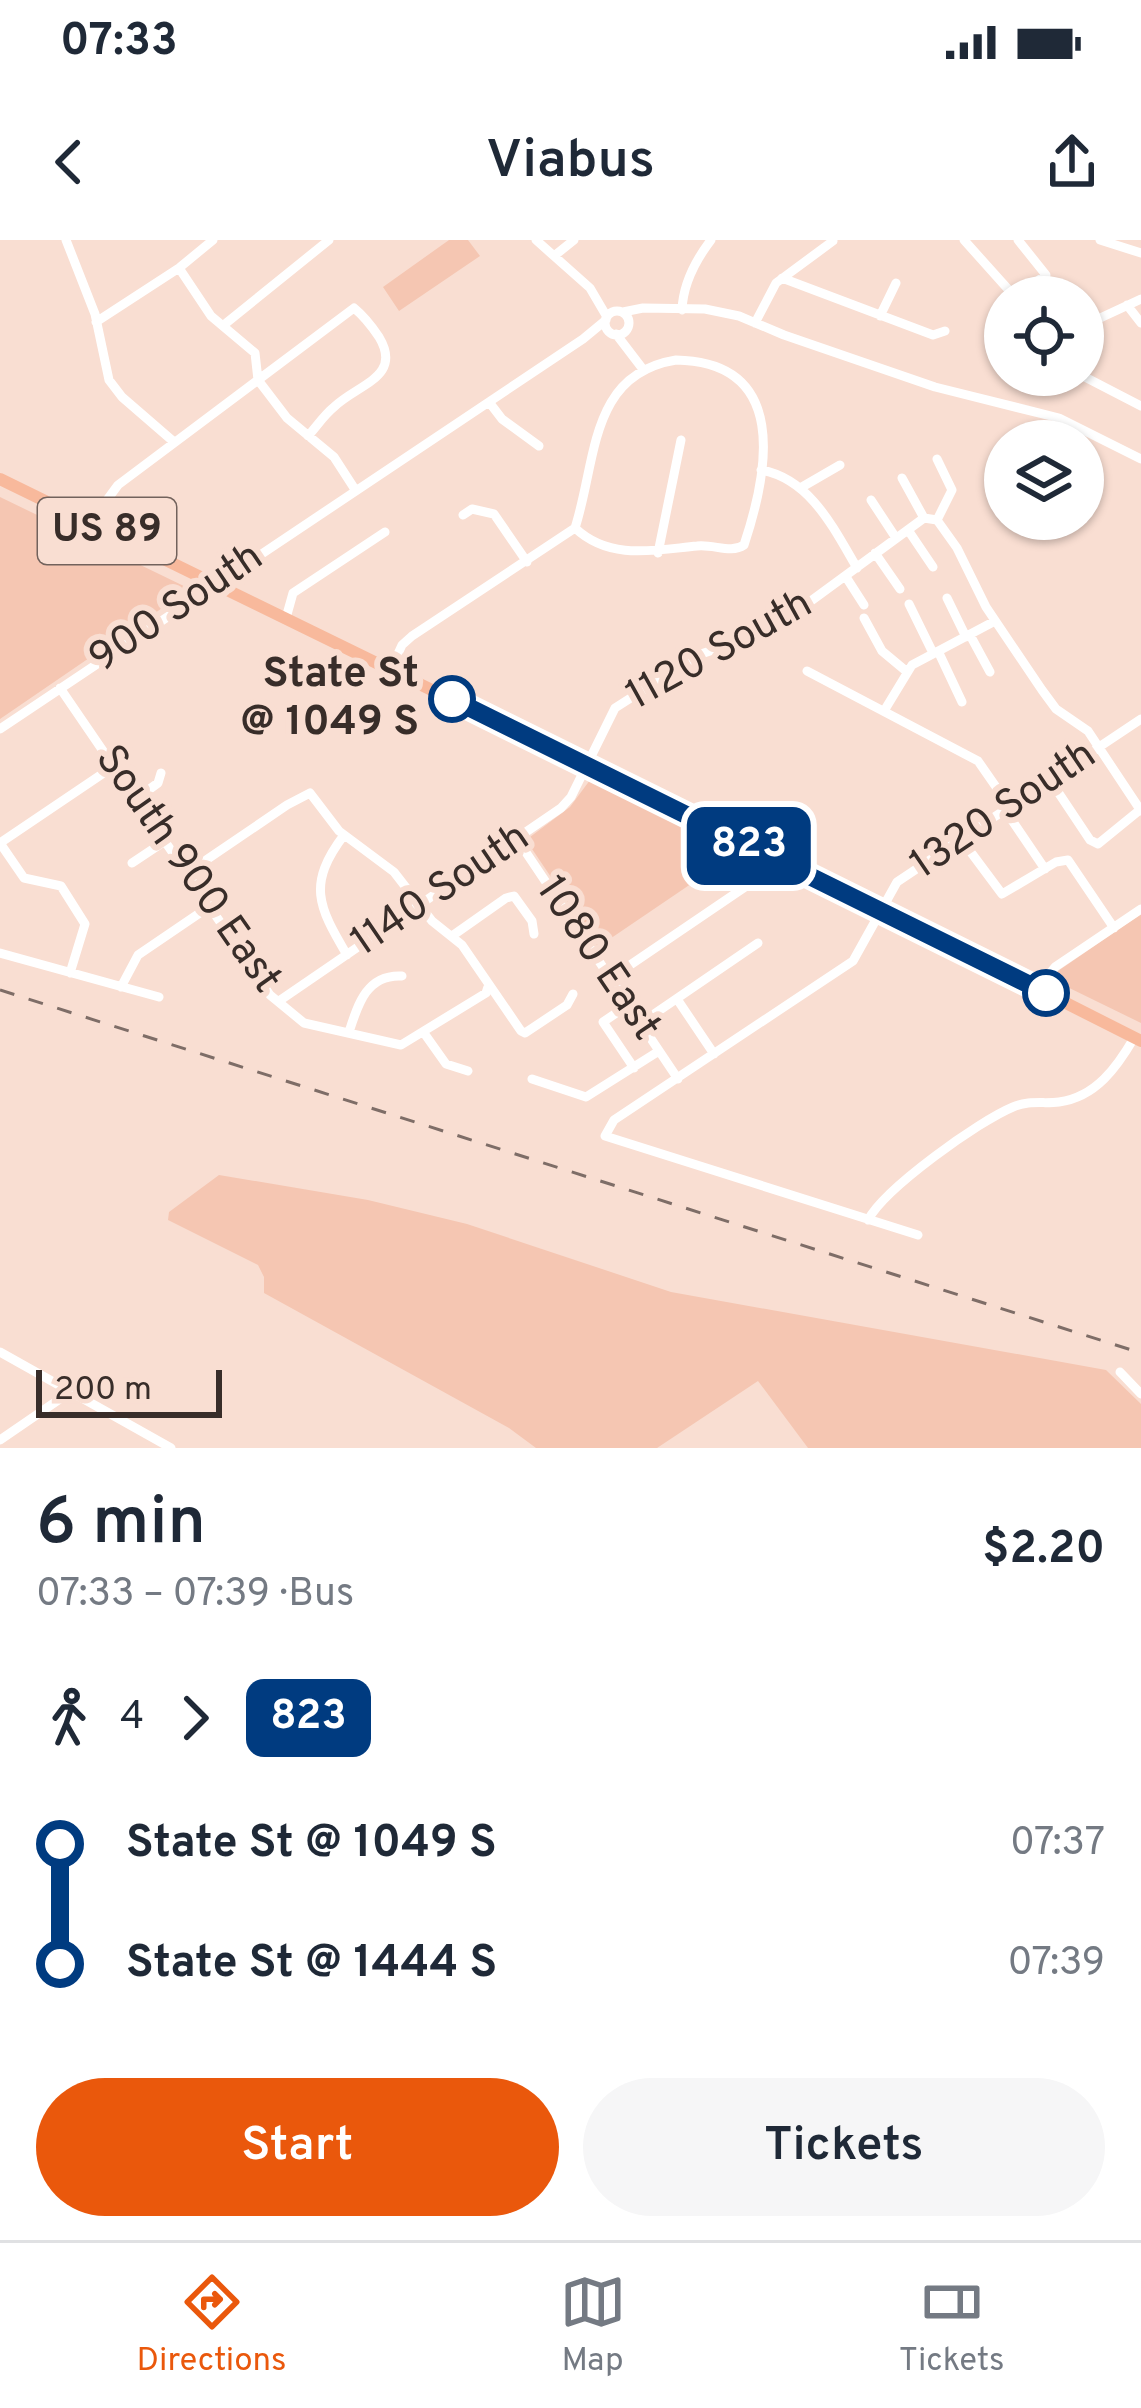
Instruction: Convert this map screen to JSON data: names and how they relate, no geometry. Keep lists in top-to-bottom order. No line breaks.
{"streets":{"main road":["US 89"],"street":["900 South","1120 South","1320 South","South 900 East","1140 South","1080 East"]},"crossings":[["US 89","900 South"],["US 89","1120 South"],["US 89","1320 South"],["US 89","1140 South"],["900 South","South 900 East"],["1120 South","1140 South"],["1320 South","1080 East"],["South 900 East","1140 South"],["1140 South","1080 East"]],"places":["State St @ 1049 S"],"lines":["bus line 823"],"scale_bar":"200 m","page":{"status":"07:33","header":"Viabus","on_map":"823","scale":"200 m","heading":["6 min","07:33 – 07:39 · Bus","$2.20"],"legs":["4","823"],"list":[{"name":"State St @ 1049 S","value":"07:37"},{"name":"State St @ 1444 S","value":"07:39"}],"buttons":["Start","Tickets"],"tabs":["Directions","Map","Tickets"]}}
